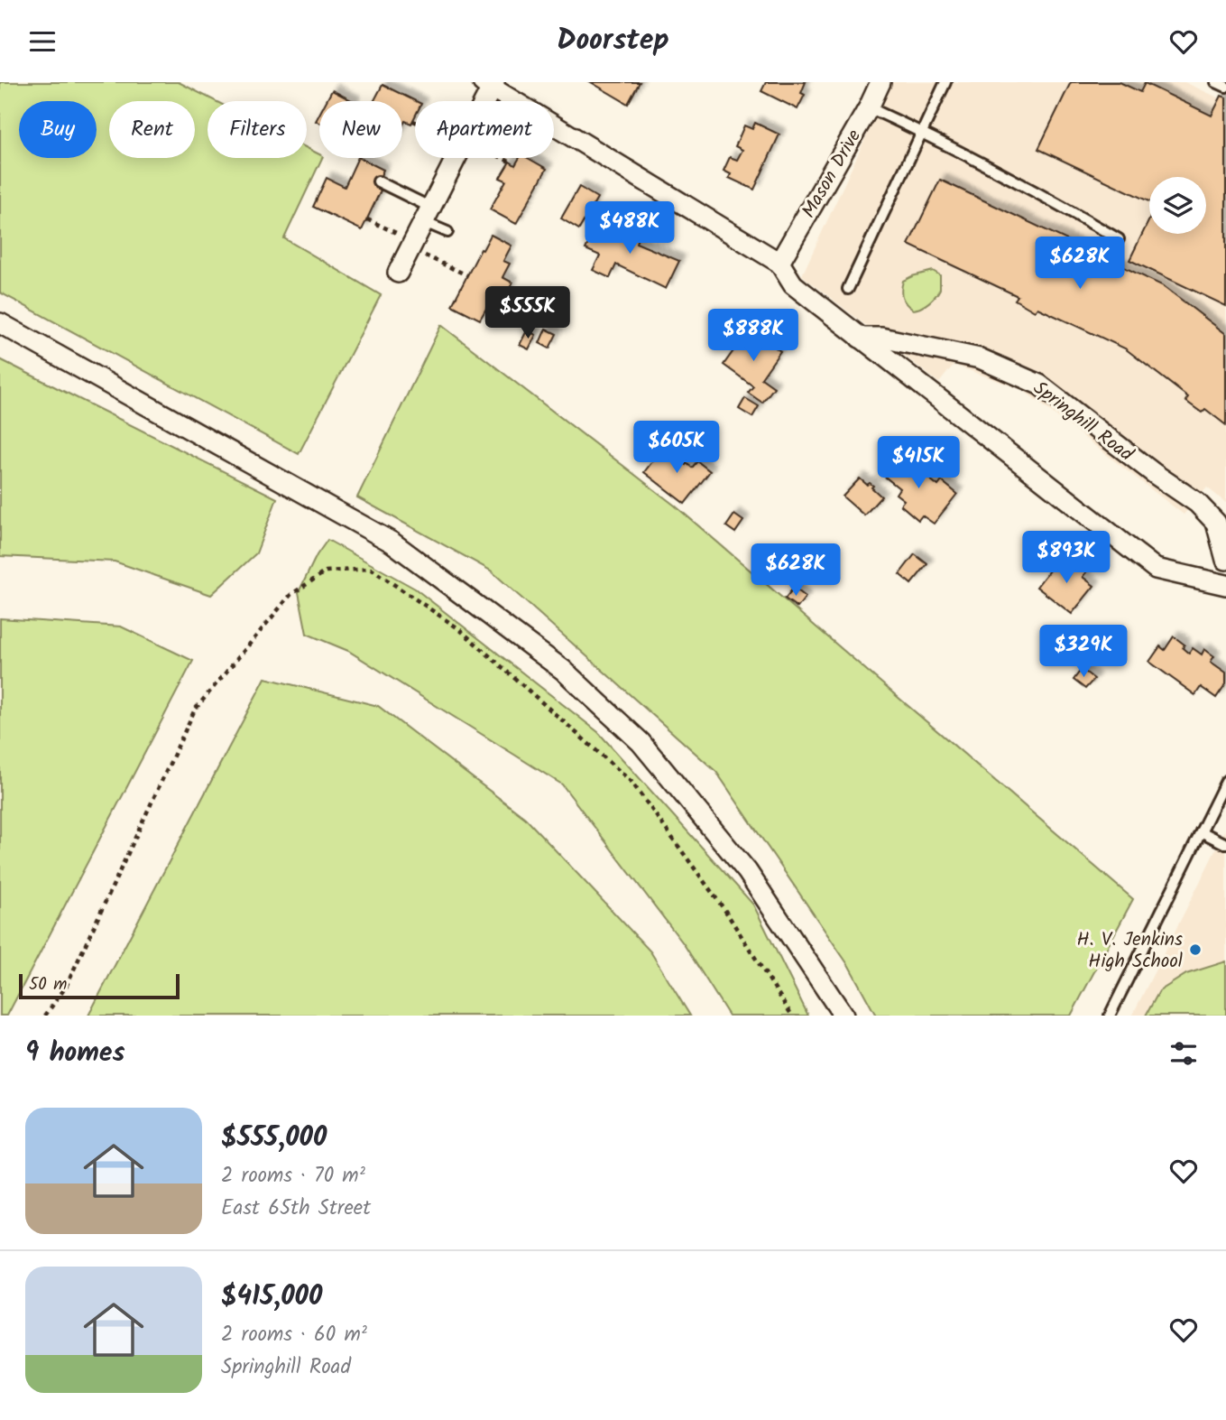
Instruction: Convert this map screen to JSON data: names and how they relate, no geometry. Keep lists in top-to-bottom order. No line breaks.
{"streets":{"street":["Mason Drive","Springhill Road"]},"places":["H. V. Jenkins High School"],"scale_bar":"50 m","page":{"header":"Doorstep","chip":["Buy","Rent","Filters","New","Apartment"],"price":["$488K","$628K","$555K","$888K","$605K","$415K","$893K","$628K","$329K"],"scale":"50 m","heading":"9 homes","list":[{"name":"$555,000","note":"2 rooms · 70 m² · East 65th Street"},{"name":"$415,000","note":"2 rooms · 60 m² · Springhill Road"}]}}
